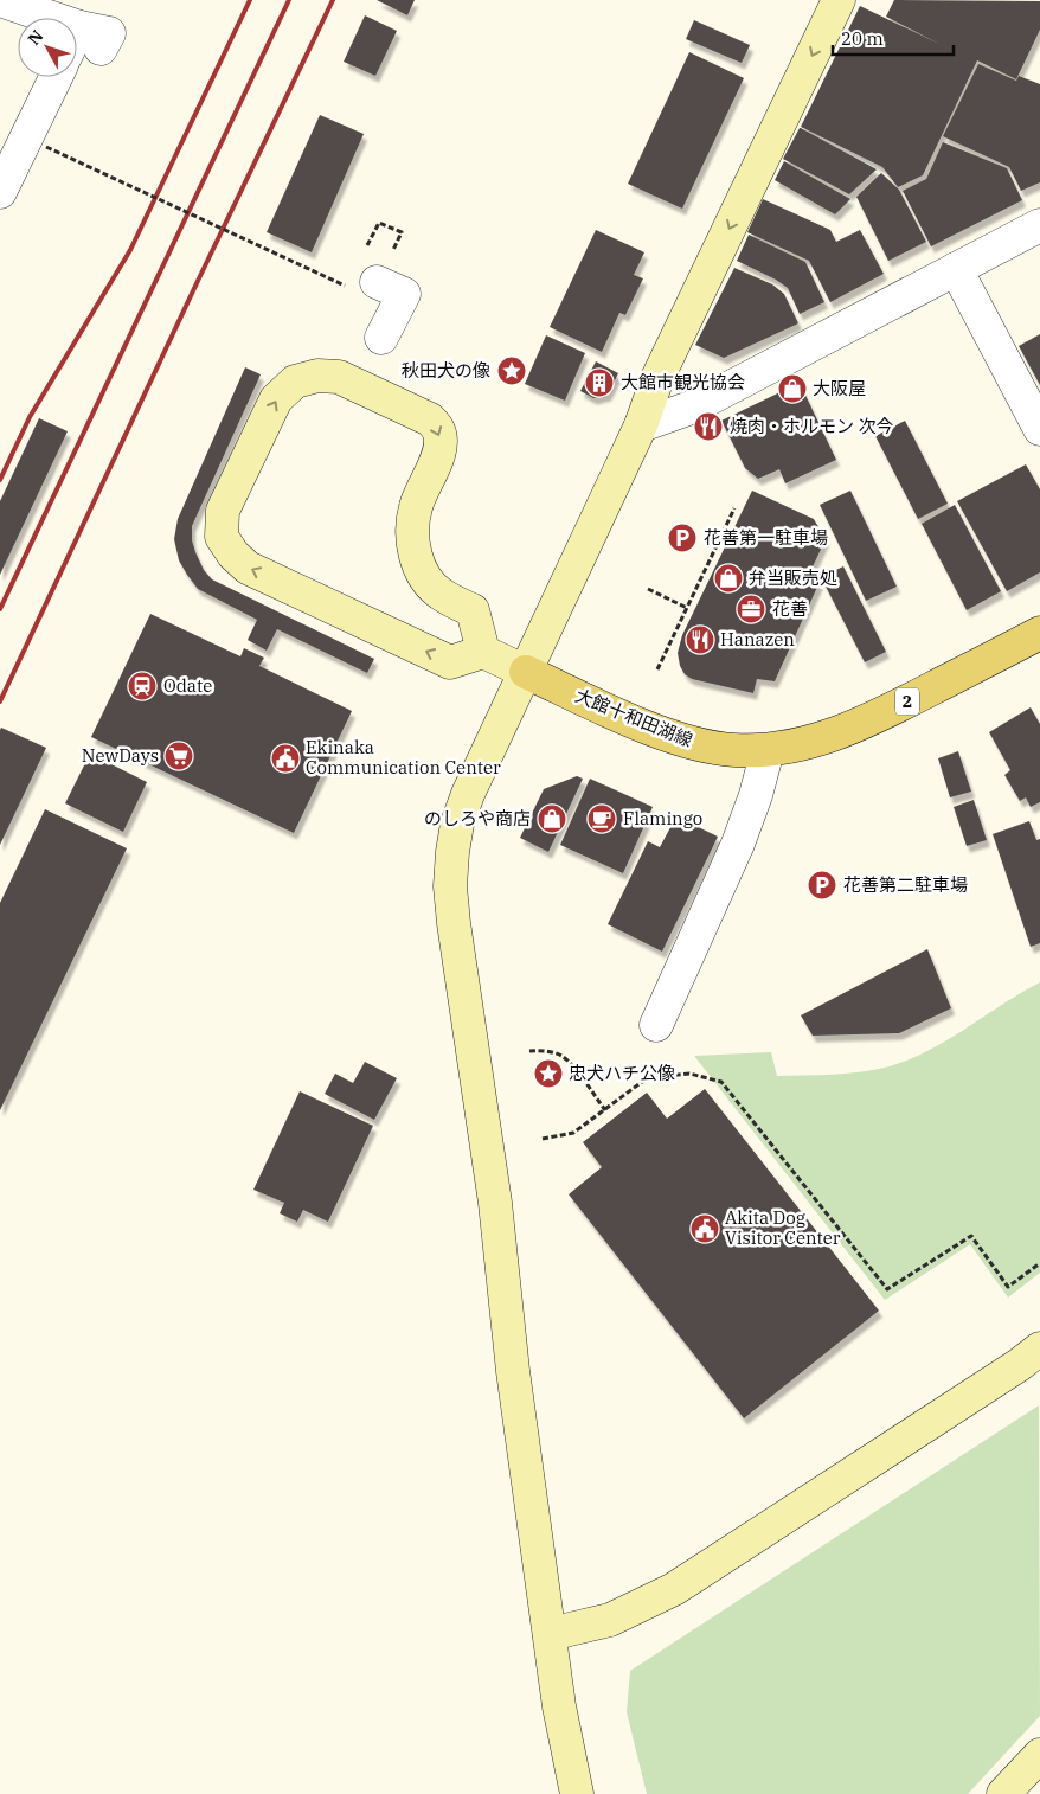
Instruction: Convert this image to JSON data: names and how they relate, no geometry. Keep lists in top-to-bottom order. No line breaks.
{"streets":{"main road":["2","大館十和田湖線"]},"places":{"place":["秋田犬の像","忠犬ハチ公像"],"building":["大館市観光協会"],"shop":["大阪屋","弁当販売処","のしろや商店"],"restaurant":["焼肉・ホルモン 次今","Hanazen"],"parking":["花善第一駐車場","花善第二駐車場"],"office":["花善"],"station":["Odate"],"supermarket":["NewDays"],"public building":["Ekinaka Communication Center","Akita Dog Visitor Center"],"cafe":["Flamingo"]},"scale_bar":"20 m","north":"top left"}
